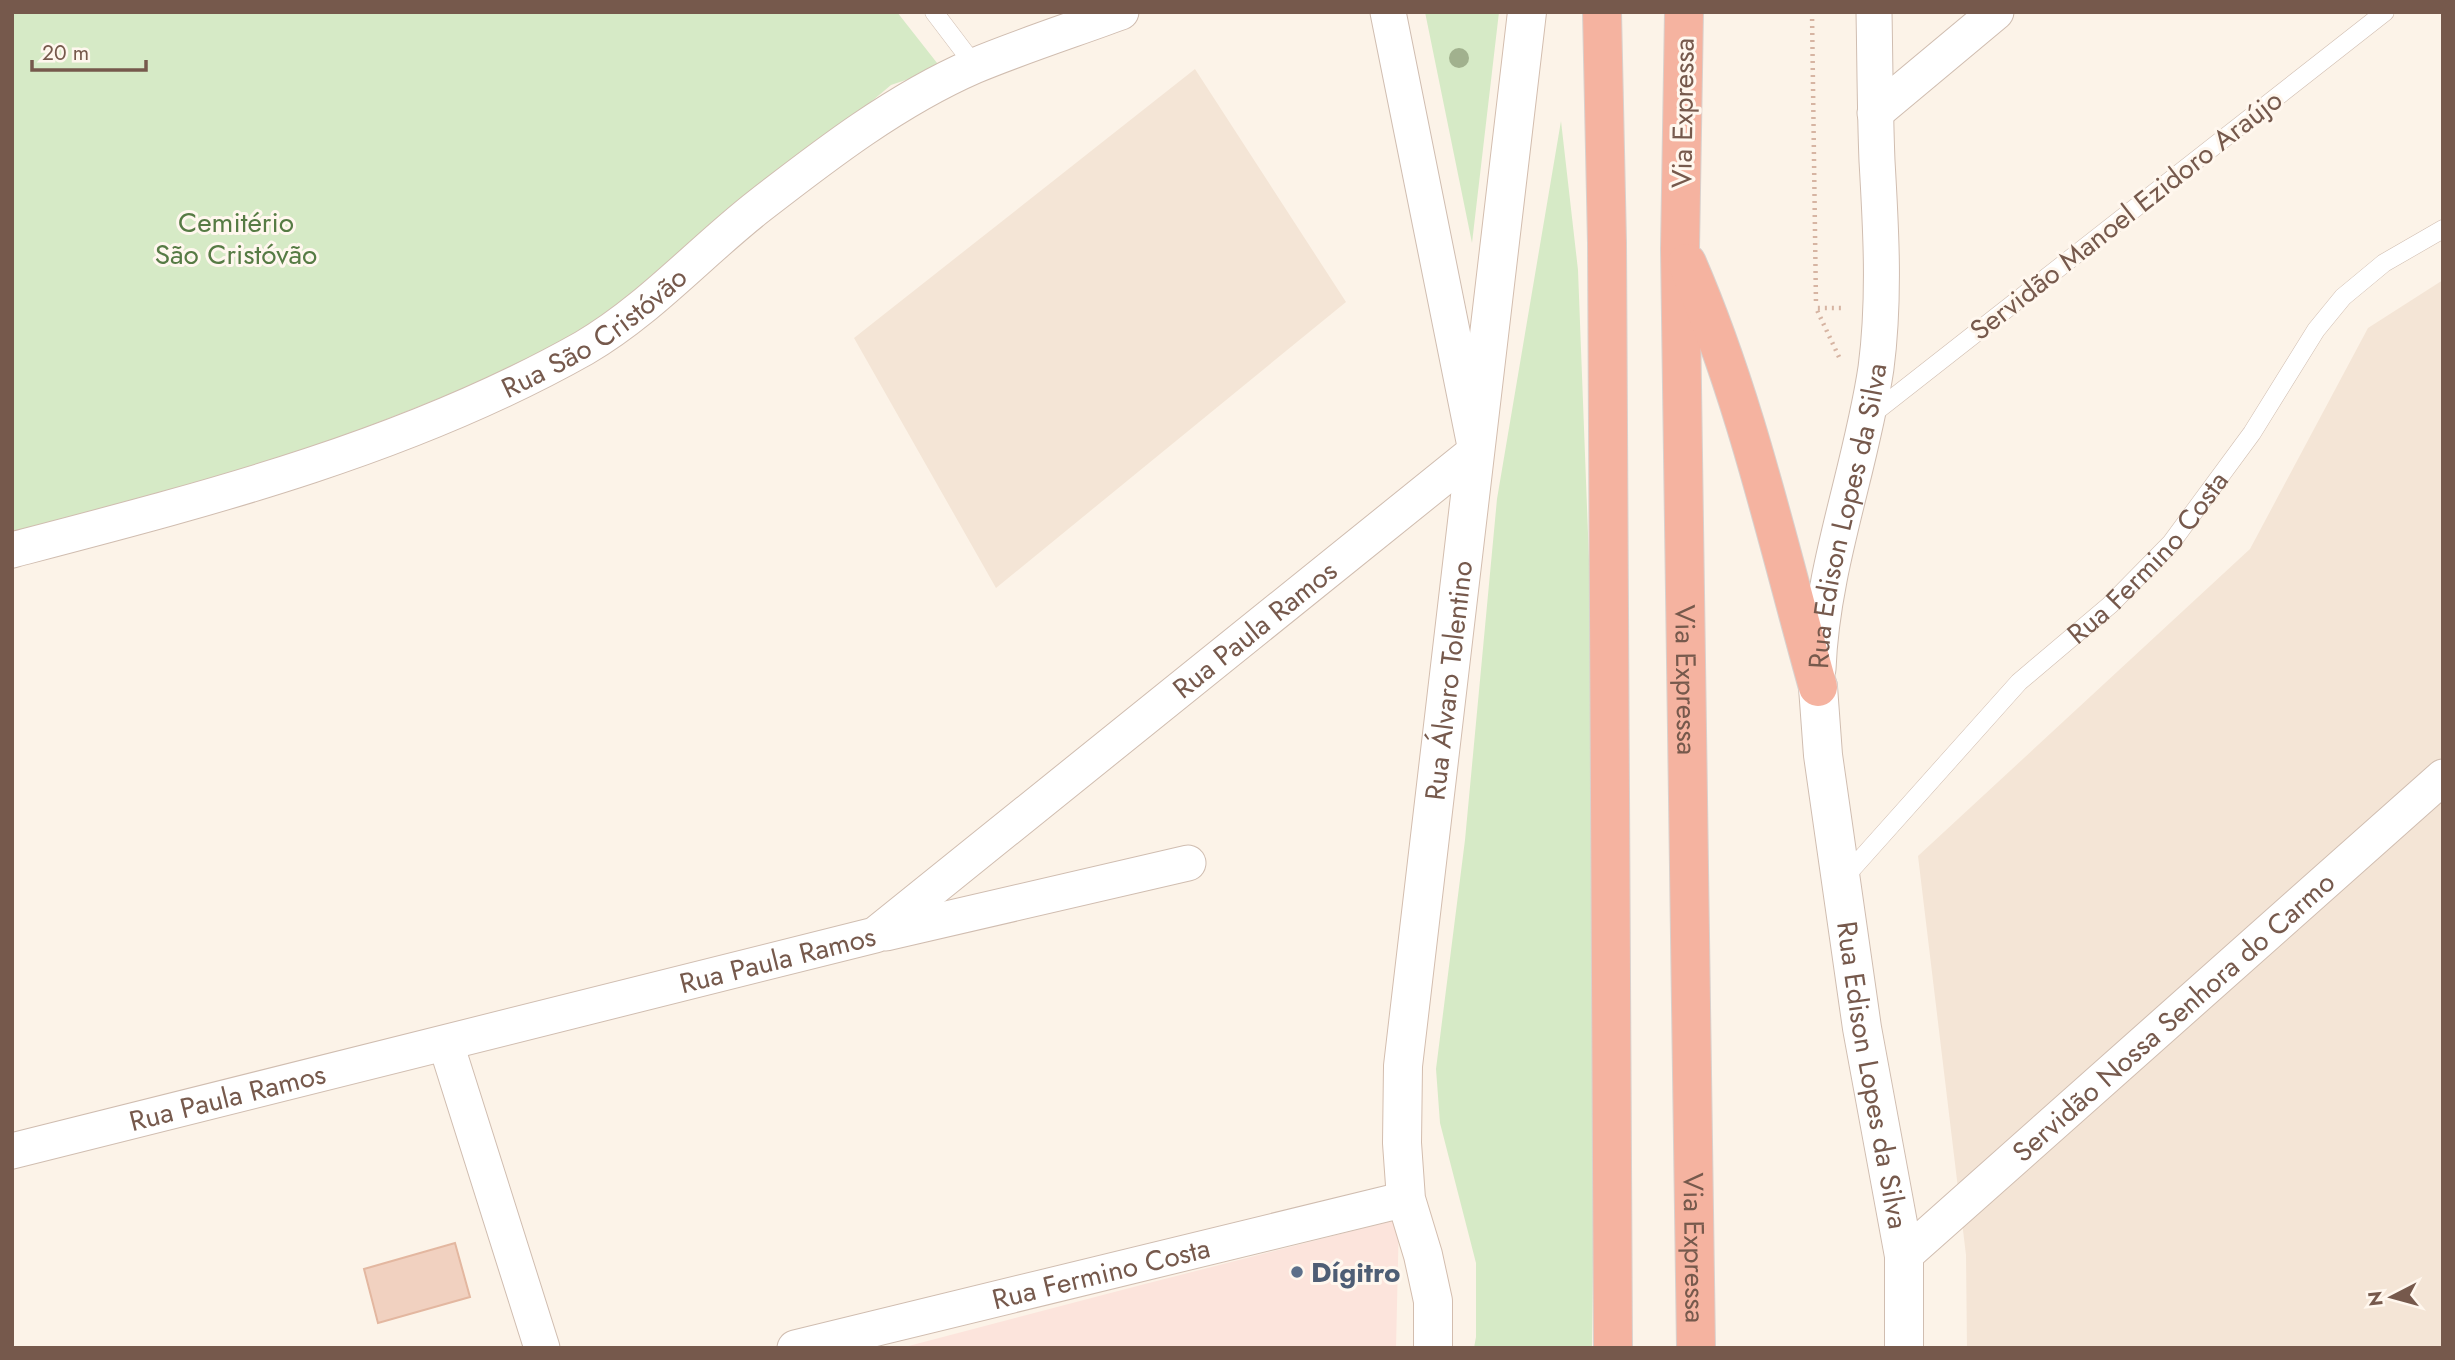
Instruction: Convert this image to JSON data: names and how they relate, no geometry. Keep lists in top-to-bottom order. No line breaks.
{"streets":{"highway":["Via Expressa"],"main road":["Rua Edison Lopes da Silva","Rua Álvaro Tolentino"],"street":["Rua São Cristóvão","Rua Fermino Costa","Rua Paula Ramos","Servidão Nossa Senhora do Carmo"],"lane":["Servidão Manoel Ezidoro Araújo"]},"crossings":[["Servidão Manoel Ezidoro Araújo","Rua Edison Lopes da Silva"],["Rua Edison Lopes da Silva","Rua Fermino Costa"],["Rua Edison Lopes da Silva","Servidão Nossa Senhora do Carmo"],["Rua Fermino Costa","Rua Álvaro Tolentino"],["Rua Paula Ramos","Rua Álvaro Tolentino"]],"parks":["Cemitério São Cristóvão"],"places":["Dígitro"],"scale_bar":"20 m","north":"left"}
